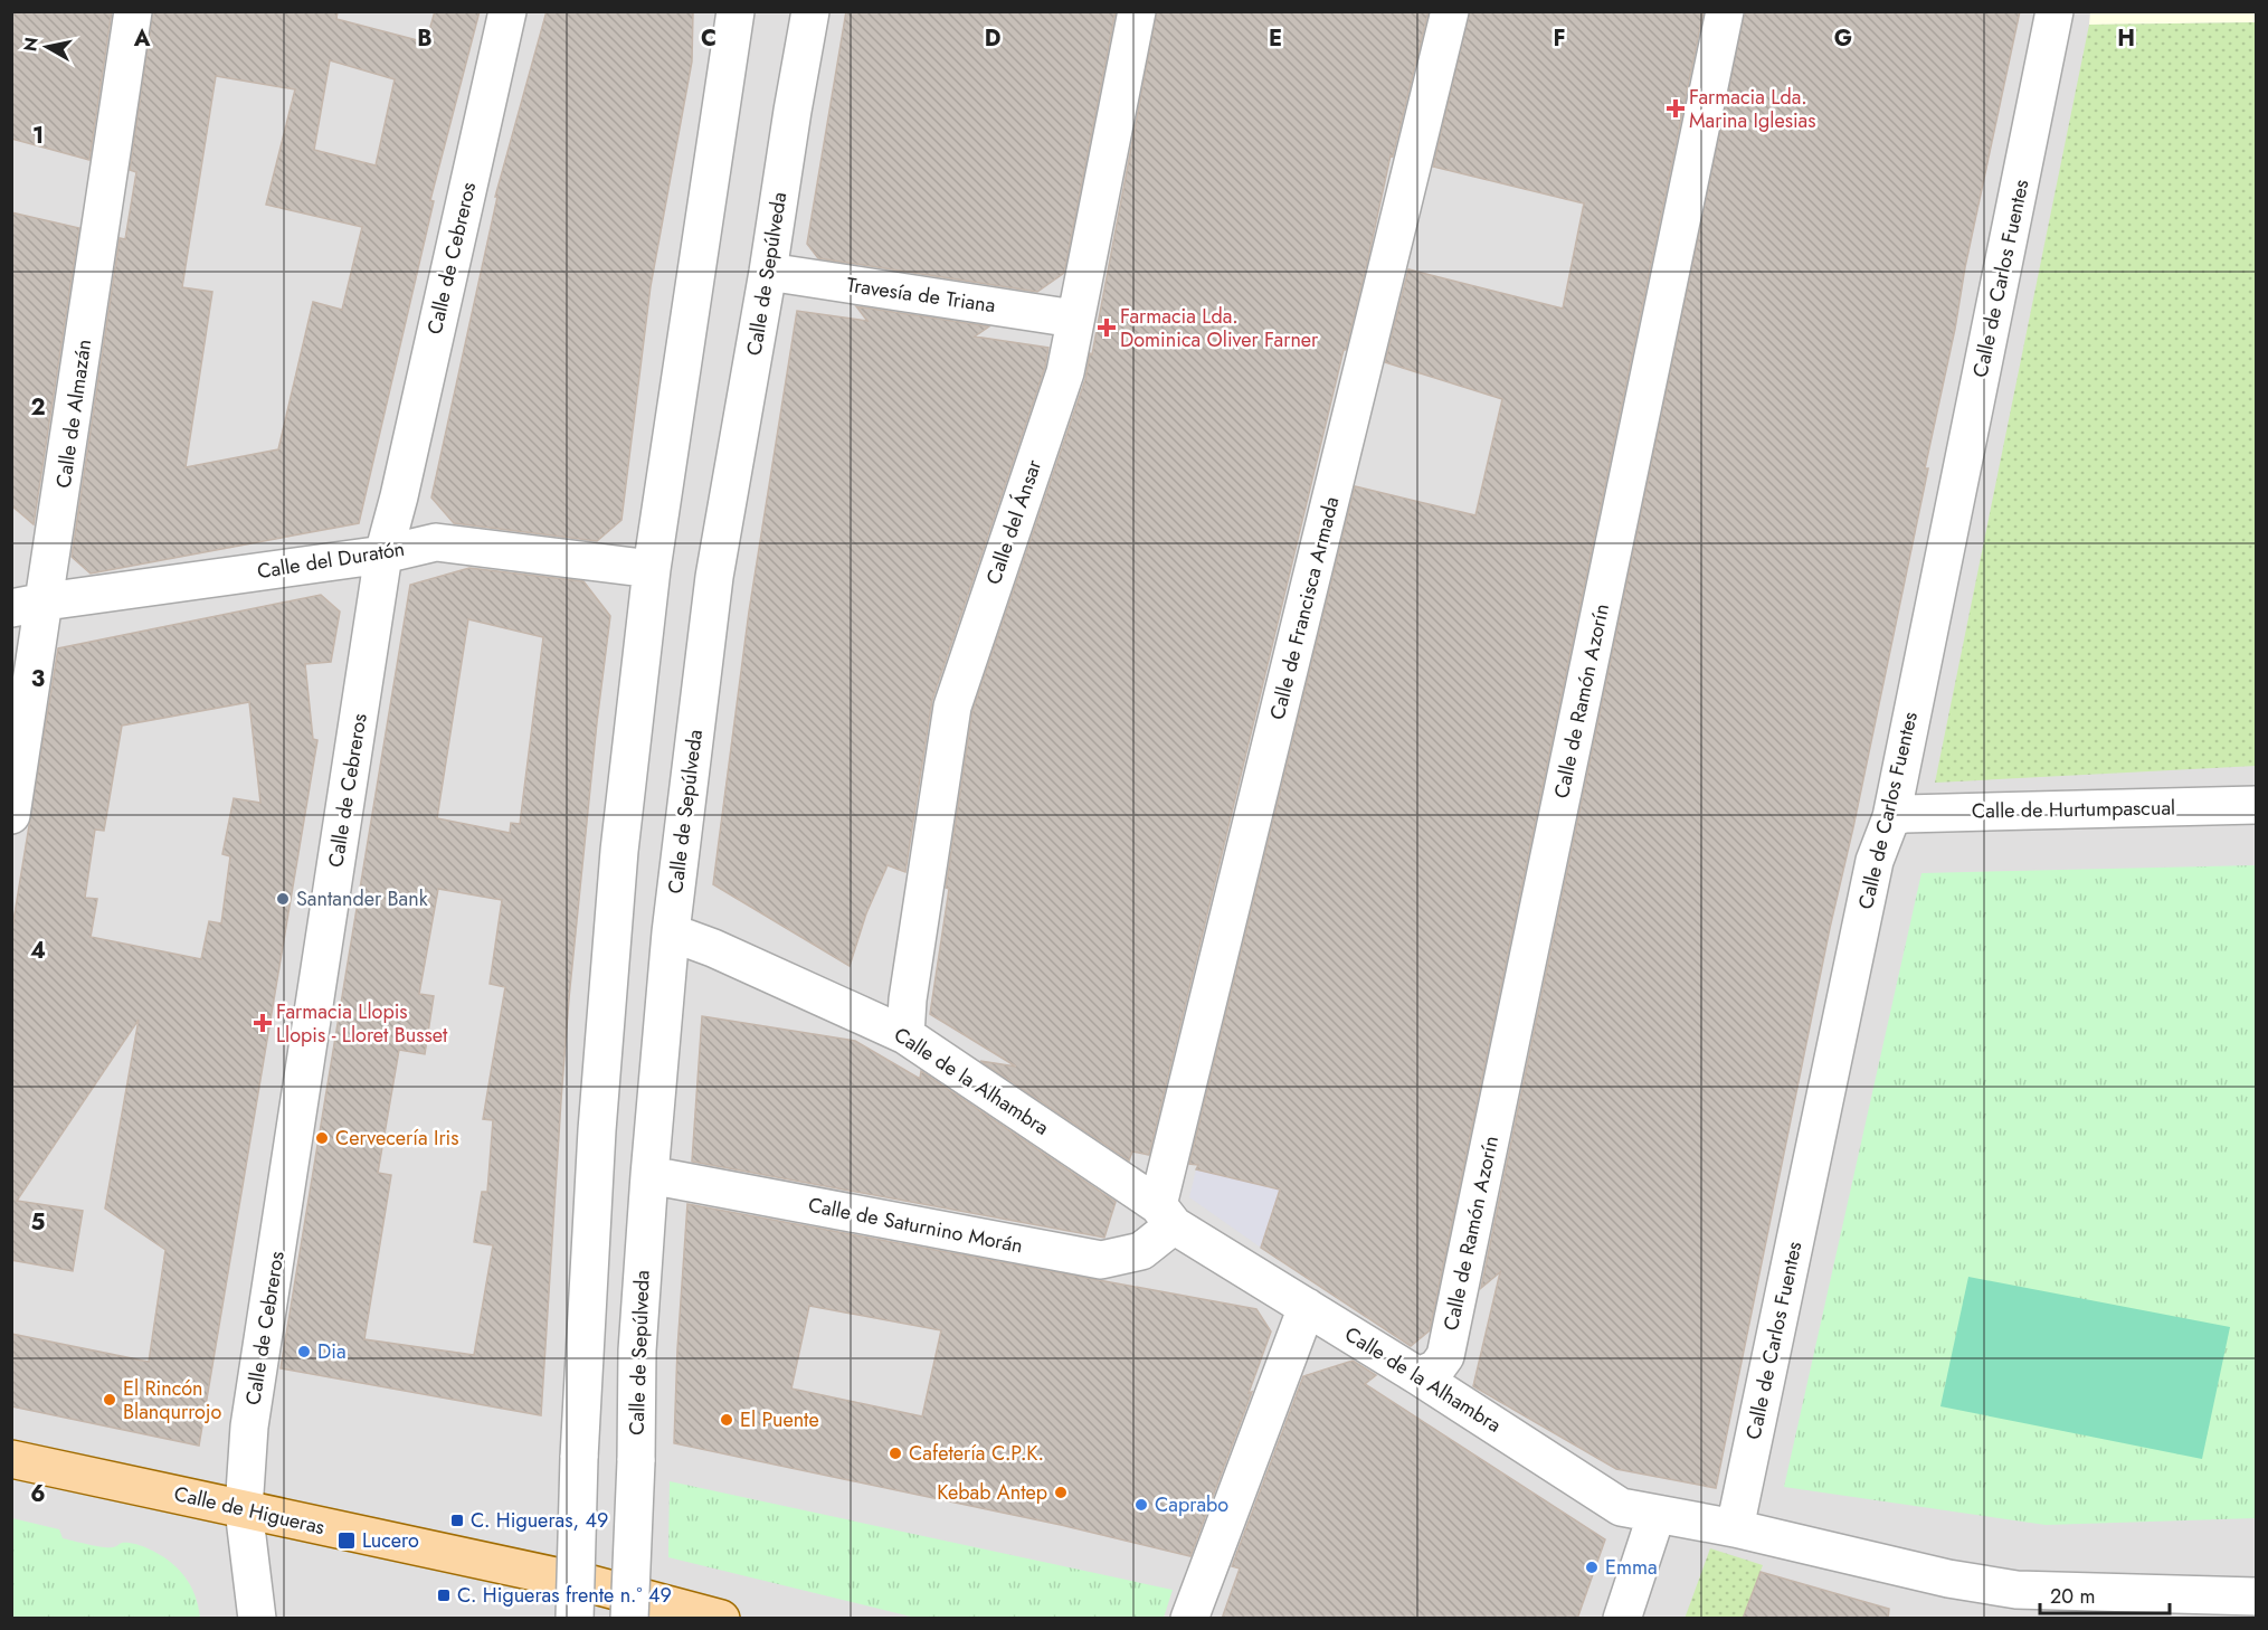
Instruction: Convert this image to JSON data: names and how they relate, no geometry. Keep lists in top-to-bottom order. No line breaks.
{"streets":{"main road":["Calle de Higueras"],"street":["Calle de Cebreros","Calle de Sepúlveda","Calle de Carlos Fuentes","Travesía de Triana","Calle de Almazán","Calle del Ánsar","Calle del Duratón","Calle de Francisca Armada","Calle de Ramón Azorín","Calle de Hurtumpascual","Calle de la Alhambra","Calle de Saturnino Morán"]},"crossings":[["Calle de Cebreros","Calle del Duratón"],["Calle de Cebreros","Calle de Higueras"],["Calle de Sepúlveda","Travesía de Triana"],["Calle de Sepúlveda","Calle de la Alhambra"],["Calle de Sepúlveda","Calle de Saturnino Morán"],["Calle de Carlos Fuentes","Calle de Hurtumpascual"],["Calle de Carlos Fuentes","Calle de la Alhambra"],["Travesía de Triana","Calle del Ánsar"],["Calle de Almazán","Calle del Duratón"],["Calle del Ánsar","Calle de la Alhambra"],["Calle de Francisca Armada","Calle de la Alhambra"],["Calle de Francisca Armada","Calle de Saturnino Morán"],["Calle de Ramón Azorín","Calle de la Alhambra"],["Calle de la Alhambra","Calle de Saturnino Morán"]],"places":{"health":["Farmacia Lda. Marina Iglesias","Farmacia Lda. Dominica Oliver Farner","Farmacia Llopis Llopis - Lloret Busset"],"other":["Santander Bank","Cervecería Iris","Dia","El Rincón Blanqurrojo","El Puente","Cafetería C.P.K.","Kebab Antep","Caprabo","Emma"],"transit":["C. Higueras, 49","Lucero","C. Higueras frente n.º 49"]},"scale_bar":"20 m","north":"left","grid":{"columns":["A","B","C","D","E","F","G","H"],"rows":["1","2","3","4","5","6"]}}
